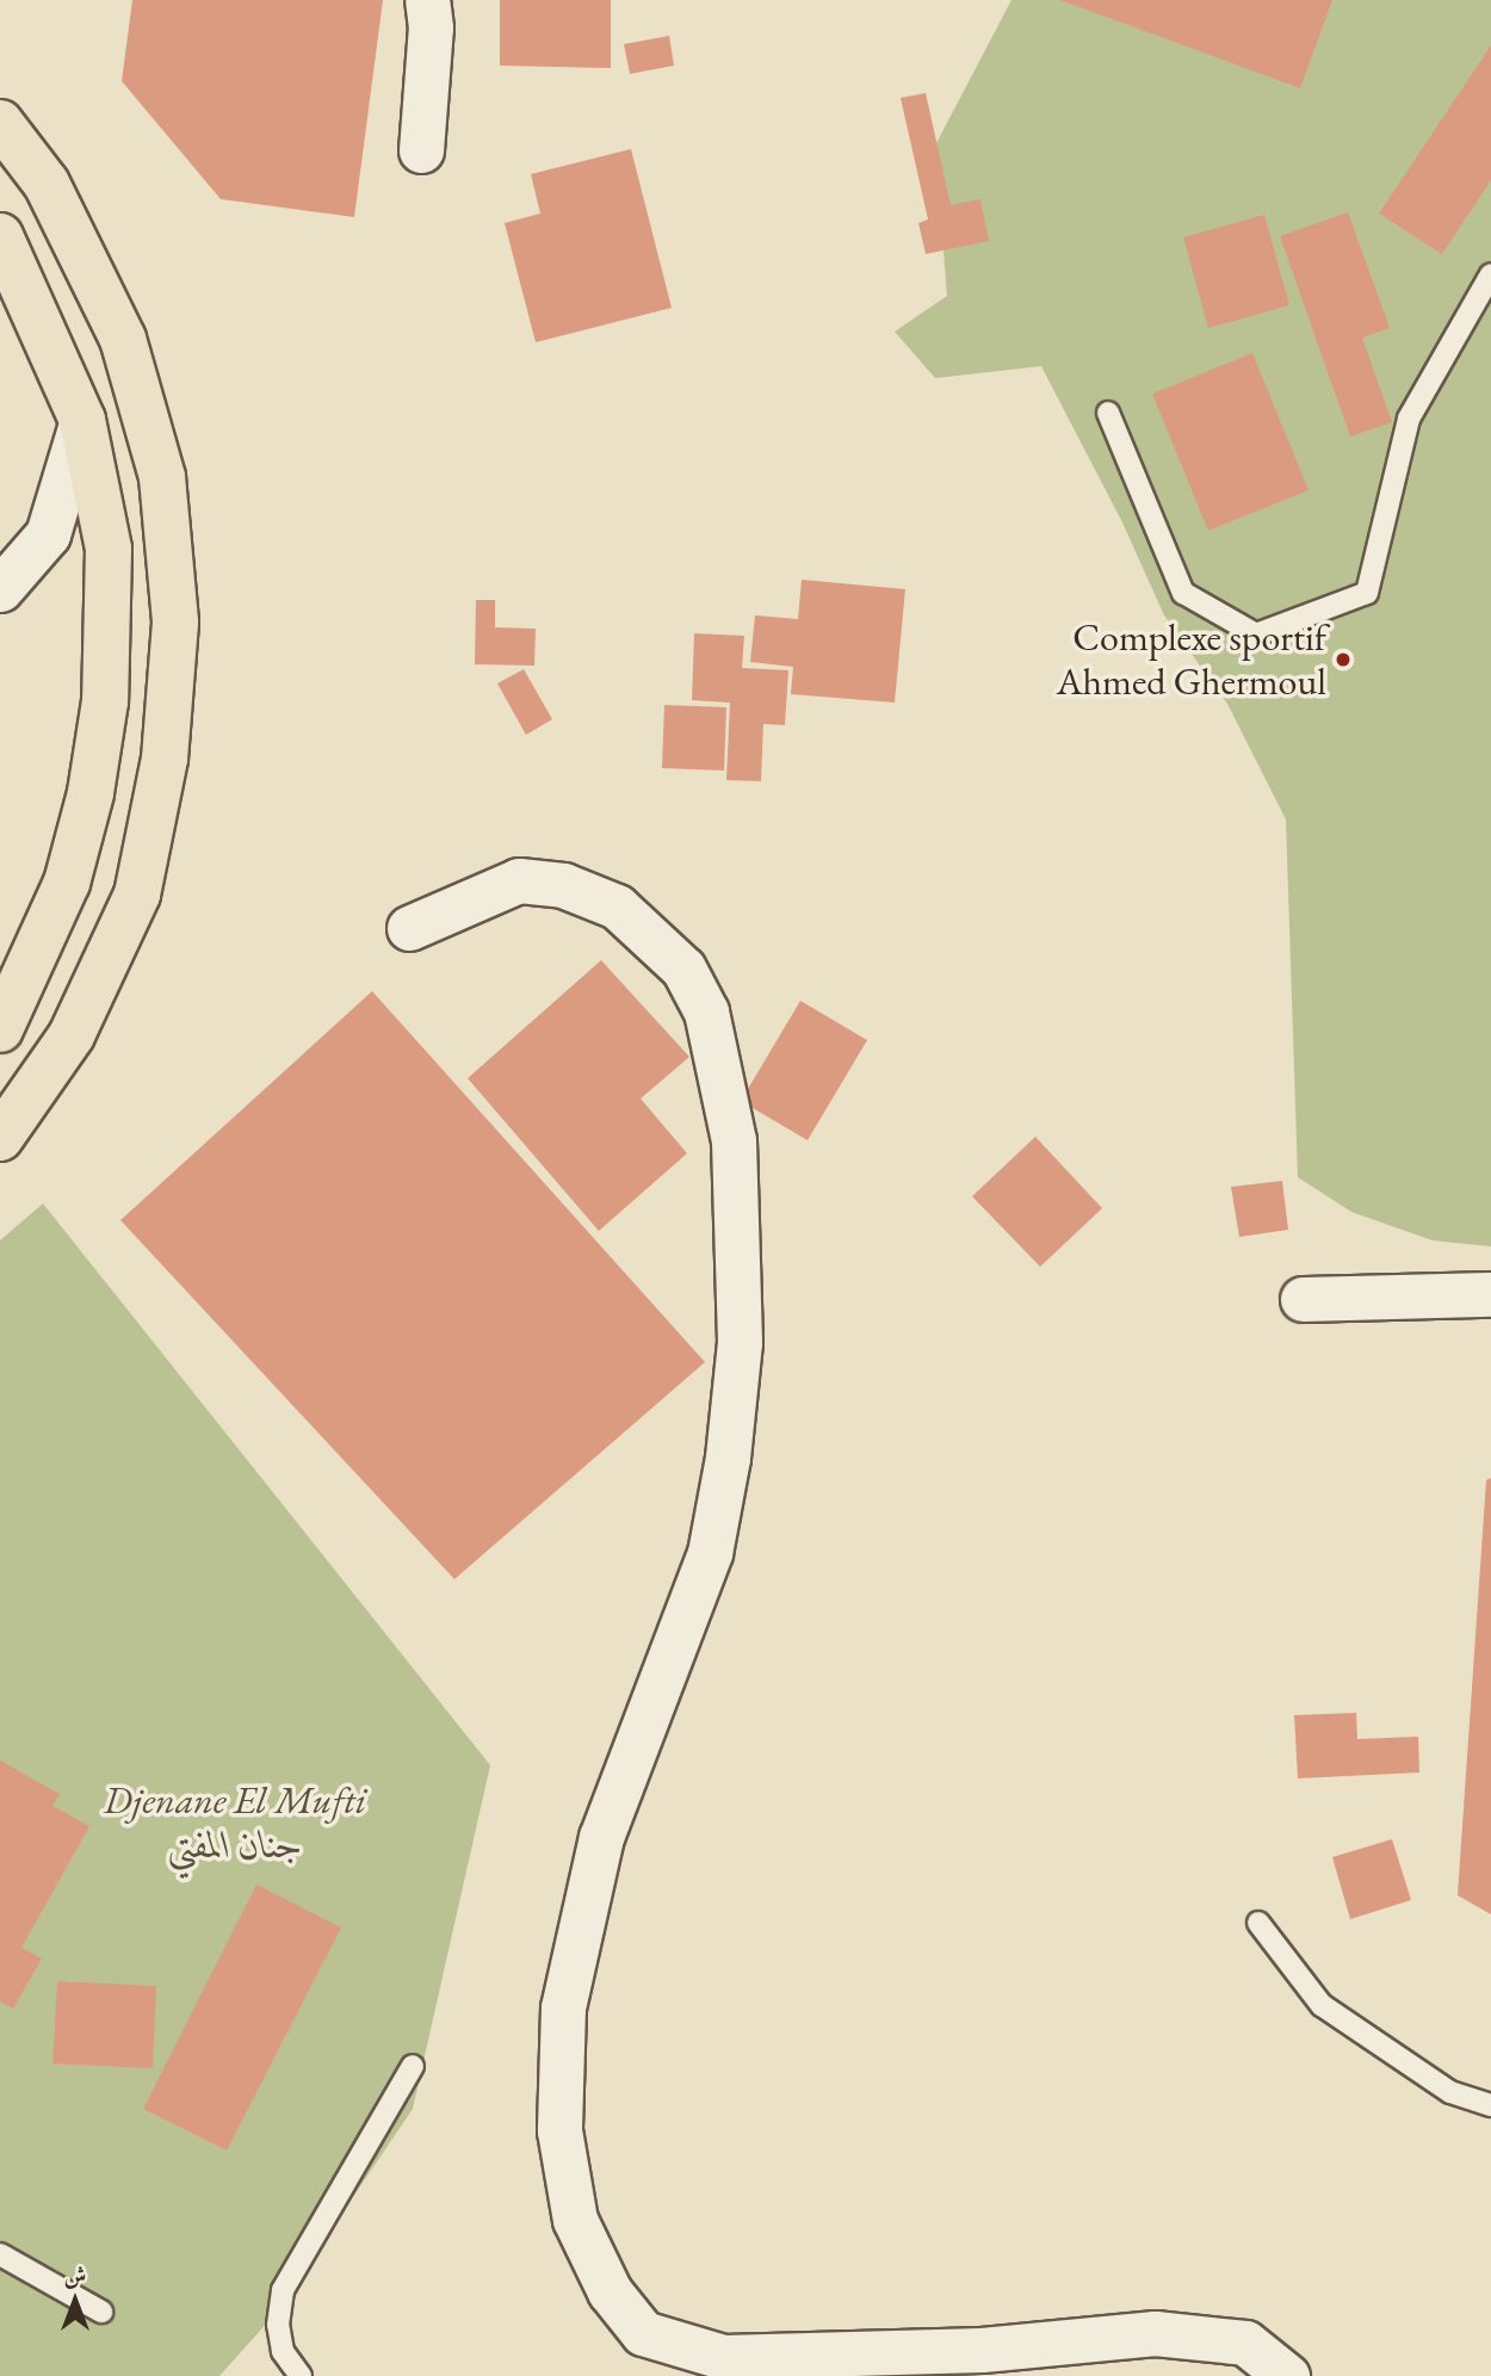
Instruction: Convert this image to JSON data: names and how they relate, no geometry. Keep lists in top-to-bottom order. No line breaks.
{"parks":["Djenane El Mufti جنان المفتي"],"places":["Complexe sportif Ahmed Ghermoul"],"north":"top"}
